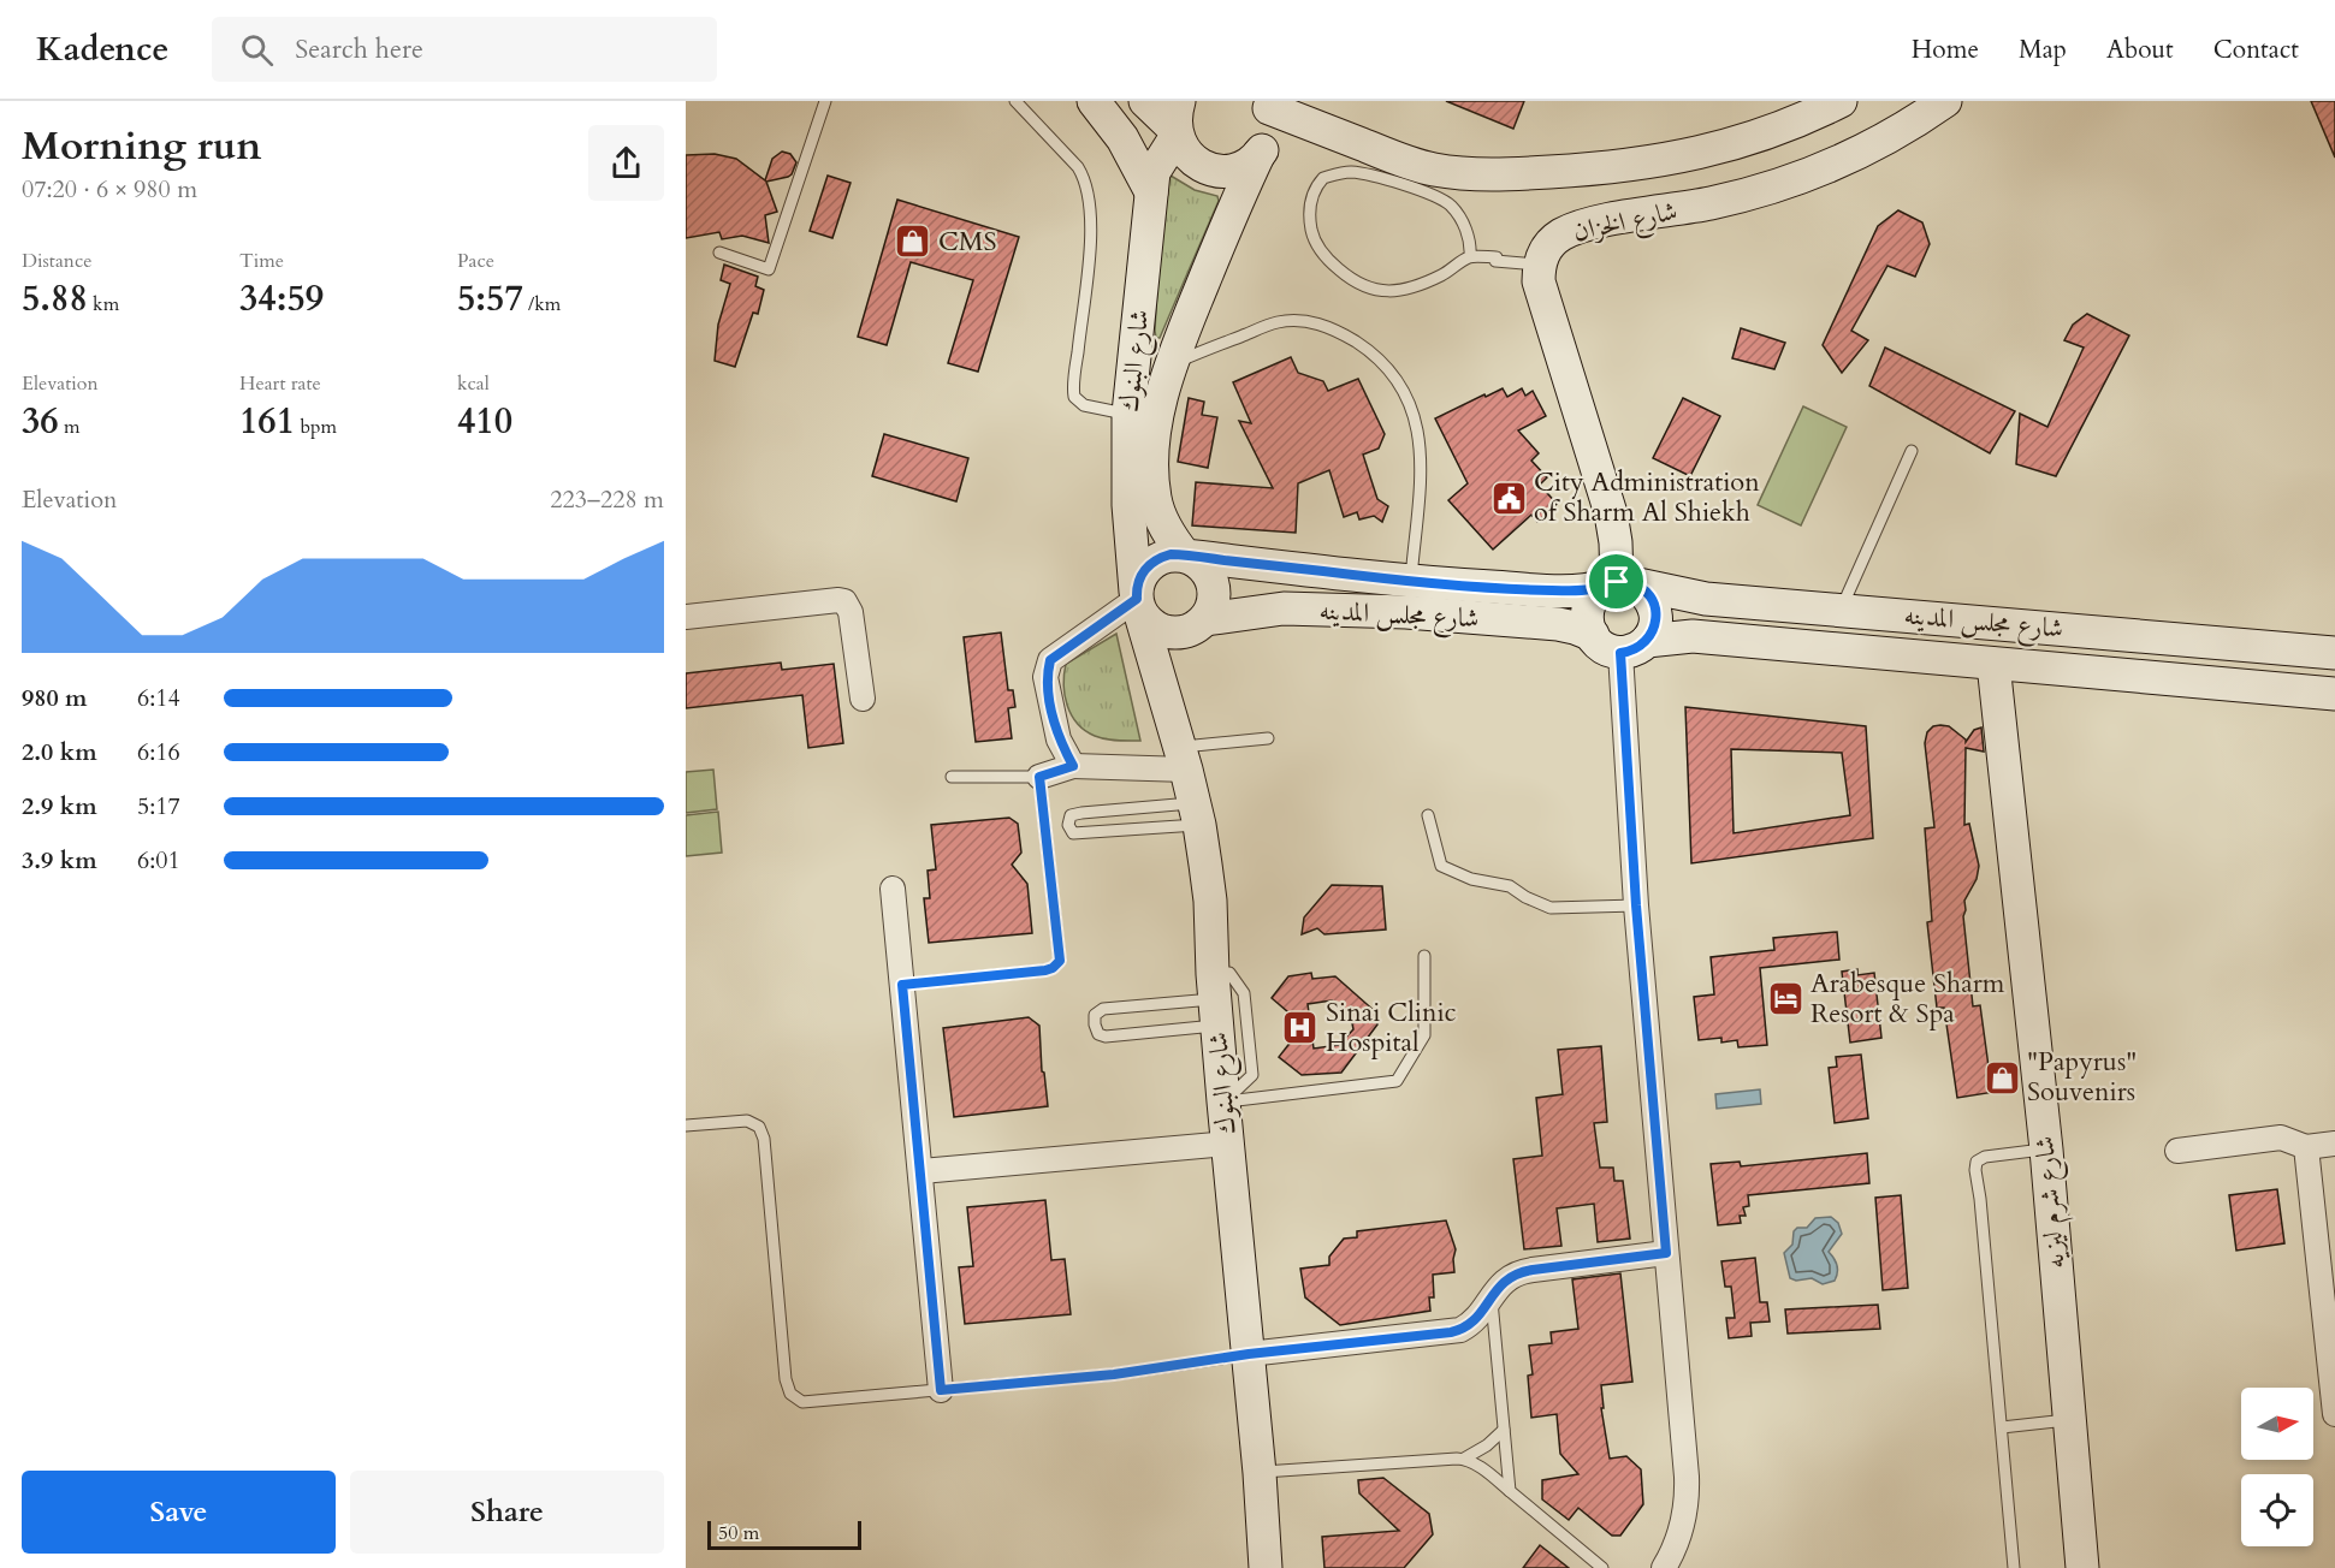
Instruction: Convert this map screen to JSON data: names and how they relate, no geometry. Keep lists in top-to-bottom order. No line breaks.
{"streets":{"main road":["شارع الخزان","شارع البنوك","شارع مجلس المدينه","شارع شرم ليزيه"]},"crossings":[["شارع الخزان","شارع البنوك"],["شارع البنوك","شارع مجلس المدينه"],["شارع مجلس المدينه","شارع شرم ليزيه"]],"places":{"shop":["CMS","\"Papyrus\" Souvenirs"],"public building":["City Administration of Sharm Al Shiekh"],"hotel":["Arabesque Sharm Resort & Spa"],"hospital":["Sinai Clinic Hospital"]},"scale_bar":"50 m","north":"right","page":{"header":"Kadence","search":"Search here","nav":["Home","Map","About","Contact"],"heading":["Morning run","07:20 · 6 × 980 m"],"stats":[["Distance","5.88 km"],["Time","34:59"],["Pace","5:57 /km"],["Elevation","36 m"],["Heart rate","161 bpm"],["kcal","410"]],"chart":["Elevation","223–228 m"],"list":[{"name":"980 m","note":"6:14"},{"name":"2.0 km","note":"6:16"},{"name":"2.9 km","note":"5:17"},{"name":"3.9 km","note":"6:01"}],"buttons":["Save","Share"],"scale":"50 m"}}
